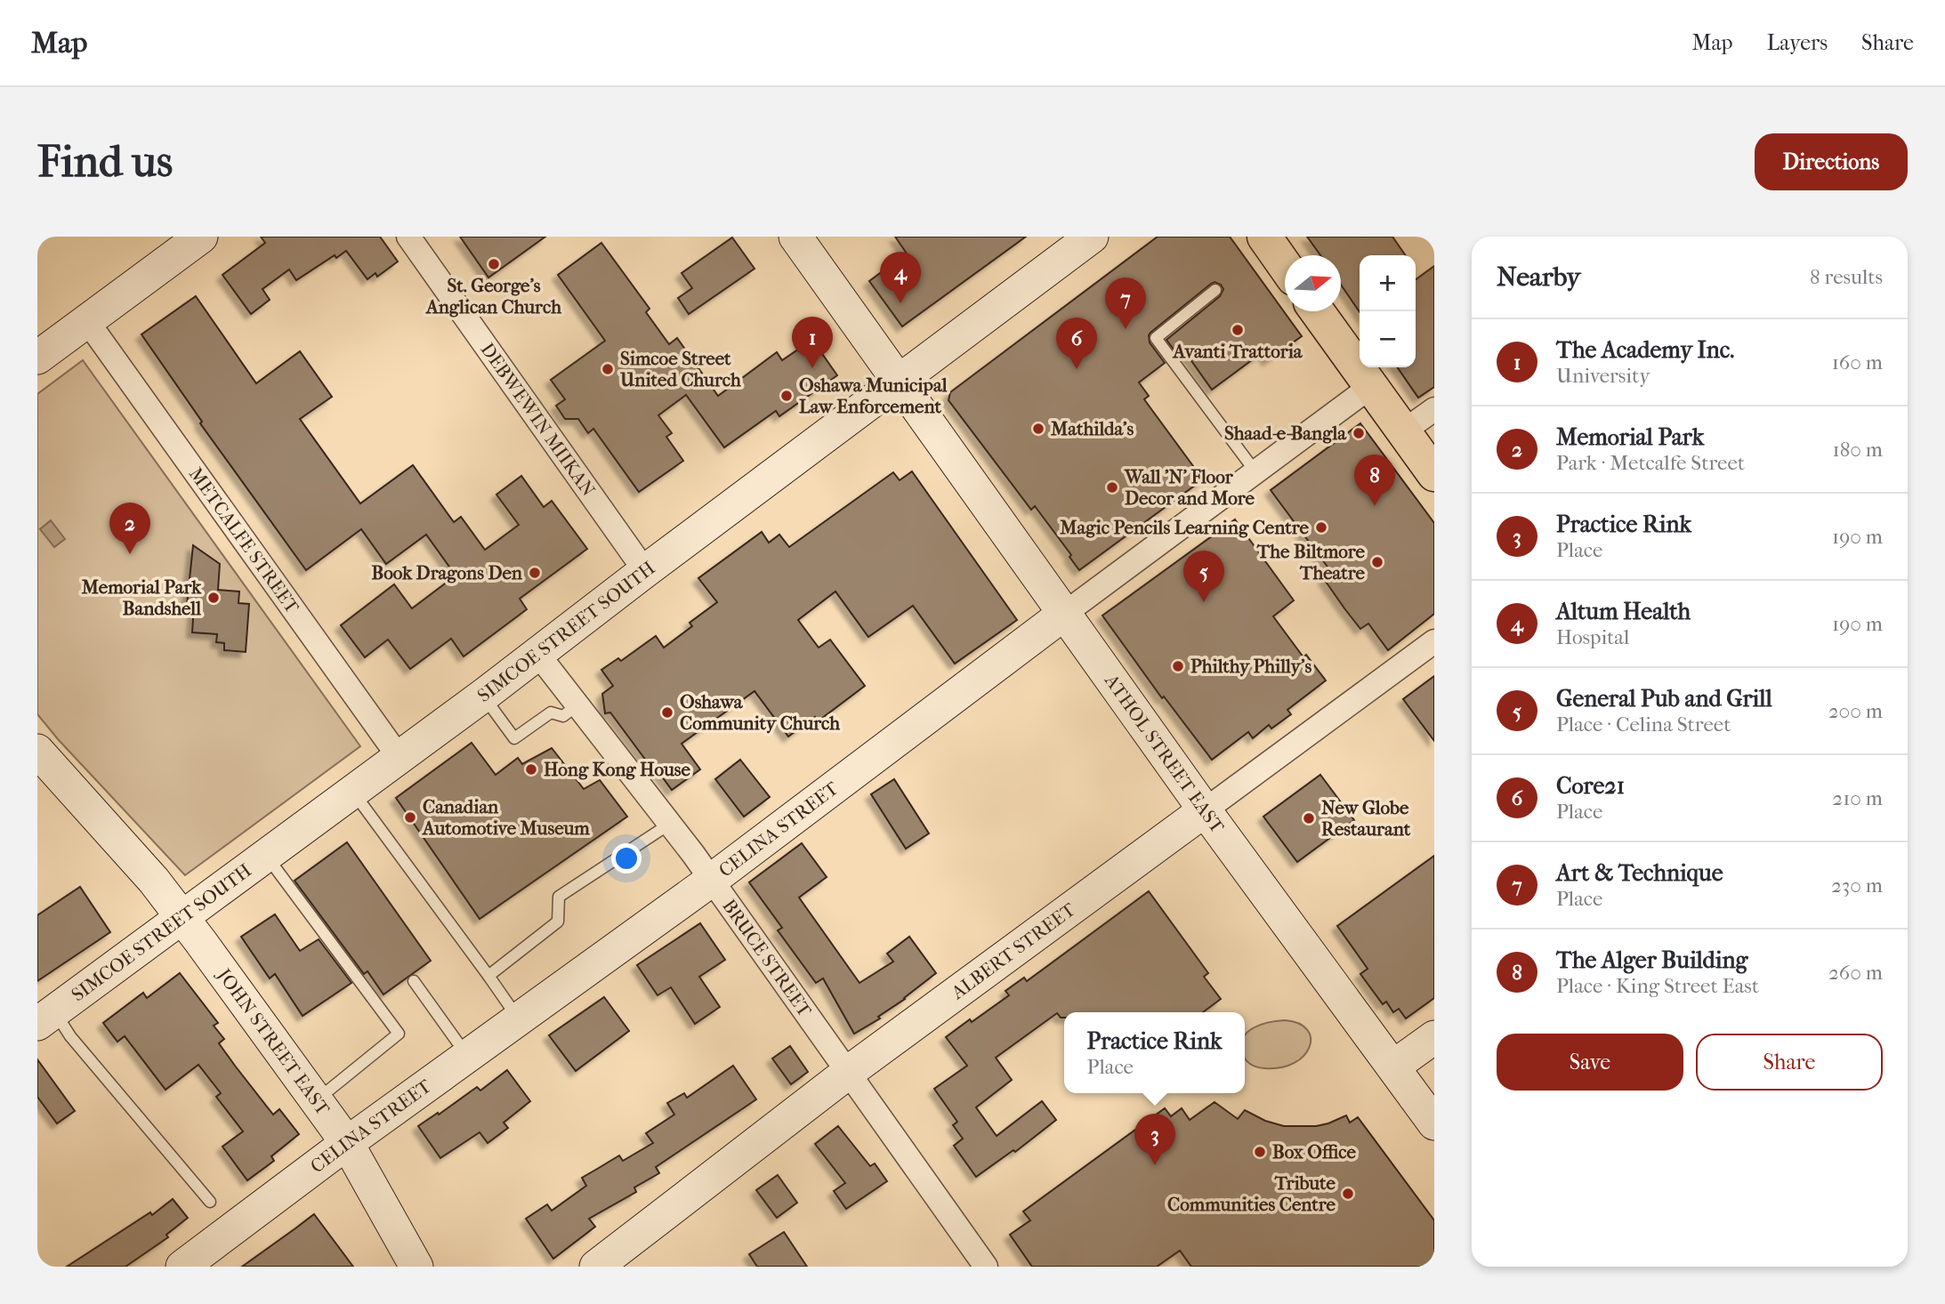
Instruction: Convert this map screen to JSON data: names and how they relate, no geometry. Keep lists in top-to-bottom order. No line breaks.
{"streets":{"main road":["SIMCOE STREET SOUTH","ATHOL STREET EAST","CELINA STREET","ALBERT STREET","JOHN STREET EAST"],"street":["DEBWEWIN MIIKAN","METCALFE STREET","BRUCE STREET"]},"crossings":[["DEBWEWIN MIIKAN","SIMCOE STREET SOUTH"],["METCALFE STREET","SIMCOE STREET SOUTH"],["SIMCOE STREET SOUTH","ATHOL STREET EAST"],["SIMCOE STREET SOUTH","BRUCE STREET"],["SIMCOE STREET SOUTH","JOHN STREET EAST"],["ATHOL STREET EAST","CELINA STREET"],["ATHOL STREET EAST","ALBERT STREET"],["CELINA STREET","BRUCE STREET"],["CELINA STREET","JOHN STREET EAST"],["ALBERT STREET","BRUCE STREET"]],"places":["St. George's Anglican Church","Avanti Trattoria","Simcoe Street United Church","Oshawa Municipal Law Enforcement","Mathilda's","Shaad-e-Bangla","Wall 'N' Floor Decor and More","Magic Pencils Learning Centre","The Biltmore Theatre","Book Dragons Den","Memorial Park Bandshell","Philthy Philly's","Oshawa Community Church","Hong Kong House","Canadian Automotive Museum","New Globe Restaurant","Box Office","Tribute Communities Centre"],"north":"right","page":{"header":"Map","nav":["Map","Layers","Share"],"buttons":["Directions",["Save","Share"]],"title":"Find us","heading":["Nearby","8 results"],"pins":["4","7","1","6","8","2","5","3"],"map_buttons":["+","−"],"list":[{"mark":"1","name":"The Academy Inc.","note":"University","value":"160 m"},{"mark":"2","name":"Memorial Park","note":"Park · Metcalfe Street","value":"180 m"},{"mark":"3","name":"Practice Rink","note":"Place","value":"190 m"},{"mark":"4","name":"Altum Health","note":"Hospital","value":"190 m"},{"mark":"5","name":"General Pub and Grill","note":"Place · Celina Street","value":"200 m"},{"mark":"6","name":"Core21","note":"Place","value":"210 m"},{"mark":"7","name":"Art & Technique","note":"Place","value":"230 m"},{"mark":"8","name":"The Alger Building","note":"Place · King Street East","value":"260 m"}],"popup":["Practice Rink","Place"]}}
